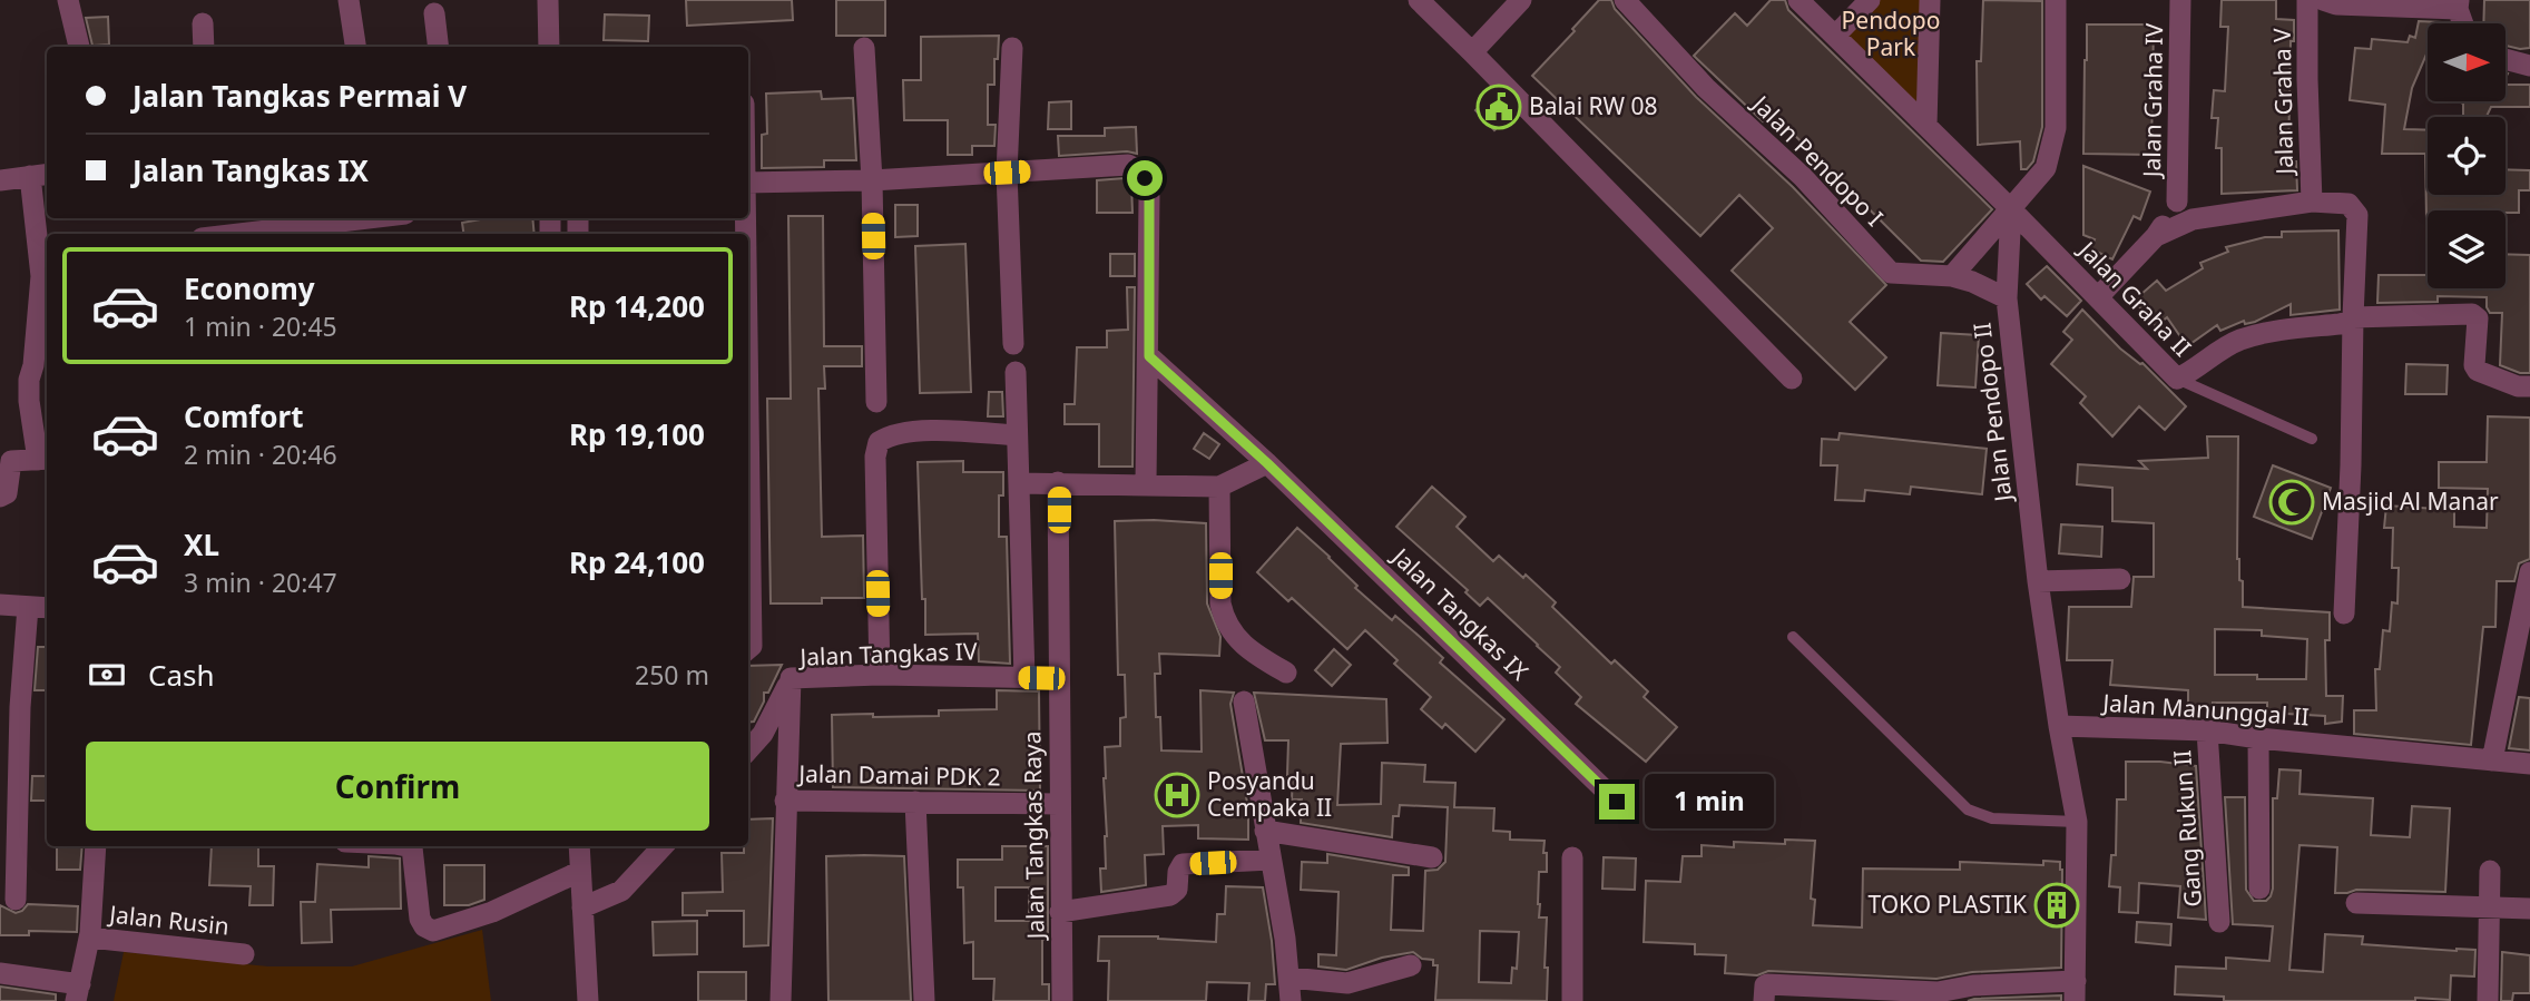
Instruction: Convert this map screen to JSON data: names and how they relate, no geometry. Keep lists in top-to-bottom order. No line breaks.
{"streets":{"street":["Jalan Graha IV","Jalan Graha V","Jalan Pendopo I","Jalan Graha II","Jalan Pendopo II","Jalan Tangkas IX","Jalan Tangkas IV","Jalan Manunggal II","Jalan Damai PDK 2","Gang Rukun II","Jalan Tangkas Raya","Jalan Rusin"]},"crossings":[["Jalan Pendopo I","Jalan Pendopo II"],["Jalan Graha II","Jalan Pendopo II"],["Jalan Pendopo II","Jalan Manunggal II"],["Jalan Tangkas IV","Jalan Damai PDK 2"],["Jalan Tangkas IV","Jalan Tangkas Raya"],["Jalan Manunggal II","Gang Rukun II"],["Jalan Damai PDK 2","Jalan Tangkas Raya"]],"parks":["Pendopo Park"],"places":{"public building":["Balai RW 08"],"mosque":["Masjid Al Manar"],"hospital":["Posyandu Cempaka II"],"building":["TOKO PLASTIK"]},"north":"right","page":{"banner":["Jalan Tangkas Permai V","Jalan Tangkas IX"],"list":[{"name":"Economy","note":"1 min · 20:45","value":"Rp 14,200"},{"name":"Comfort","note":"2 min · 20:46","value":"Rp 19,100"},{"name":"XL","note":"3 min · 20:47","value":"Rp 24,100"}],"pay":["Cash","250 m"],"buttons":"Confirm","bubble":"1 min"}}
